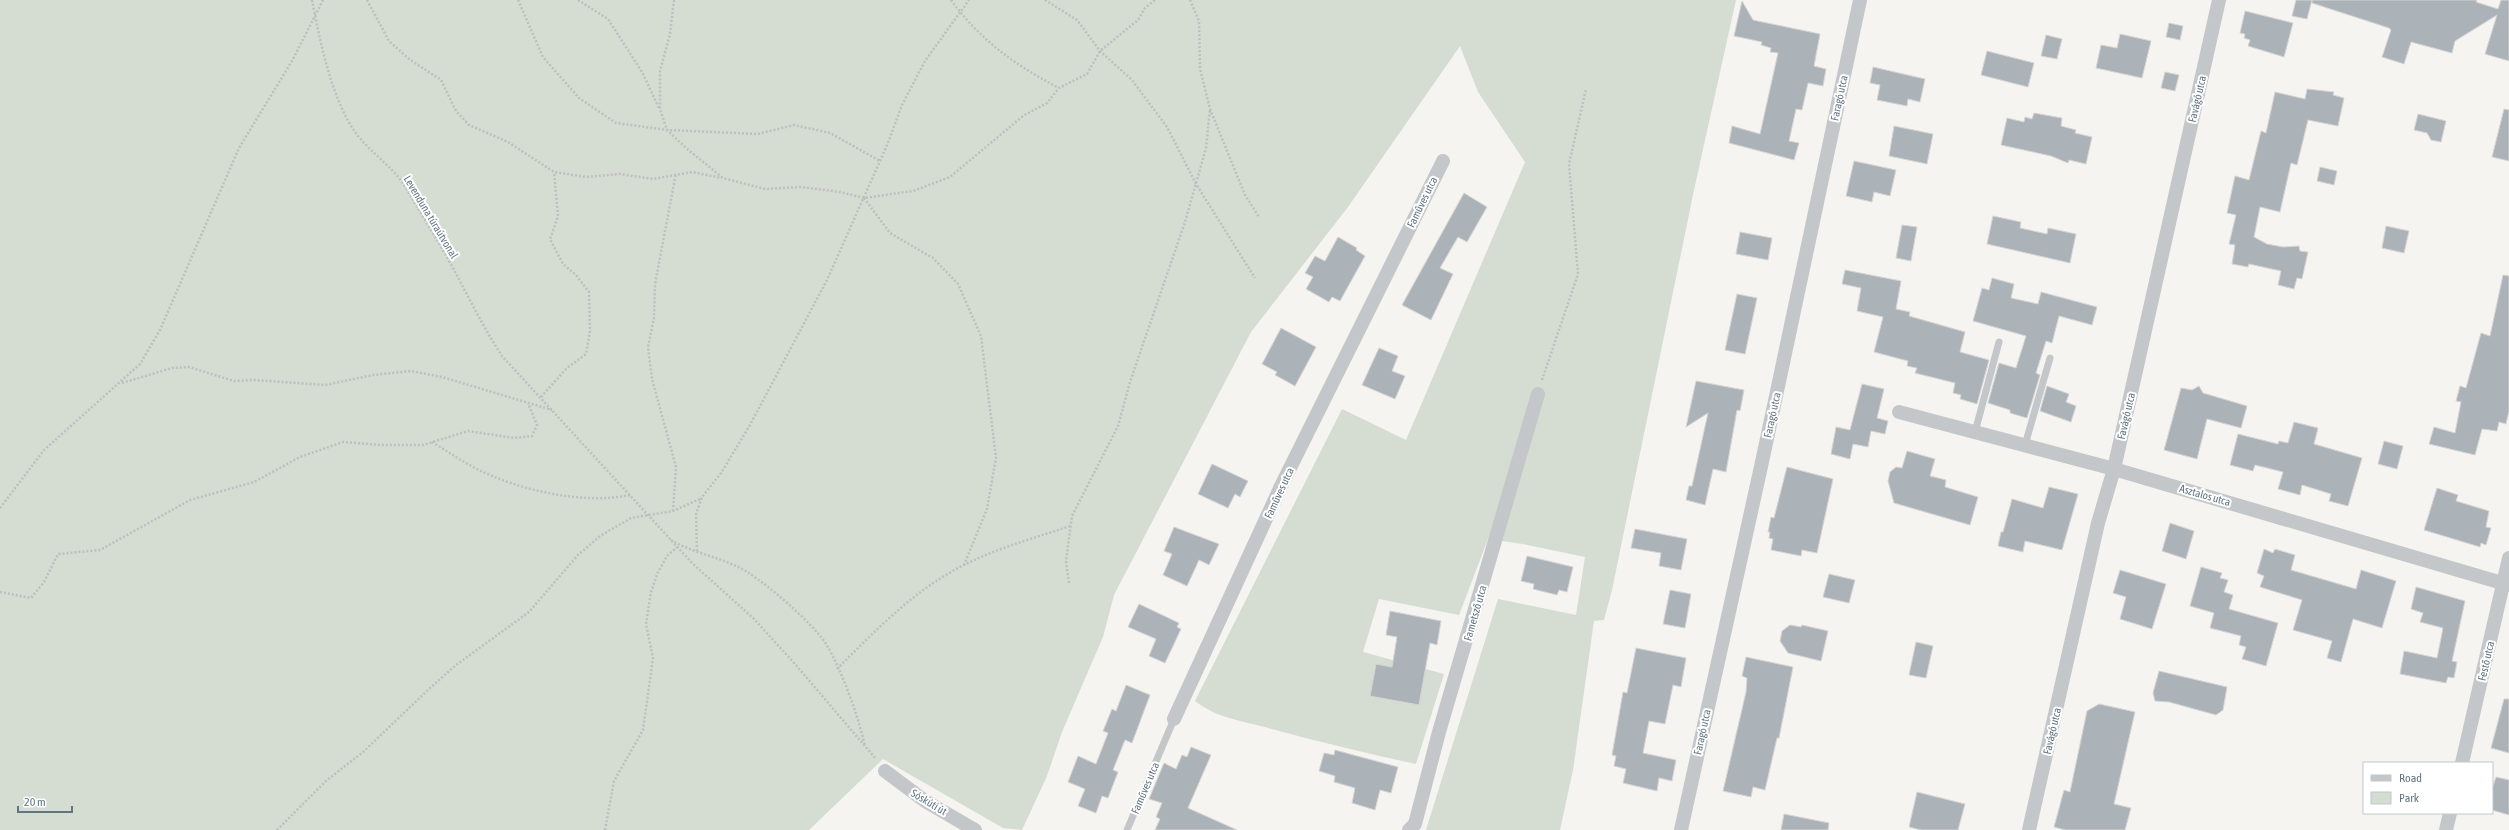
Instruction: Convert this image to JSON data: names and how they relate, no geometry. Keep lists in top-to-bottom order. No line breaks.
{"streets":{"street":["Faragó utca","Favágó utca","Faműves utca","Asztalos utca","Fametsző utca","Festő utca","Sóskúti út"],"path":["Levenduna túraútvonal"]},"crossings":[["Favágó utca","Asztalos utca"],["Levenduna túraútvonal","Sóskúti út"],["Asztalos utca","Festő utca"]],"legend":["Road","Park"],"scale_bar":"20 m"}
